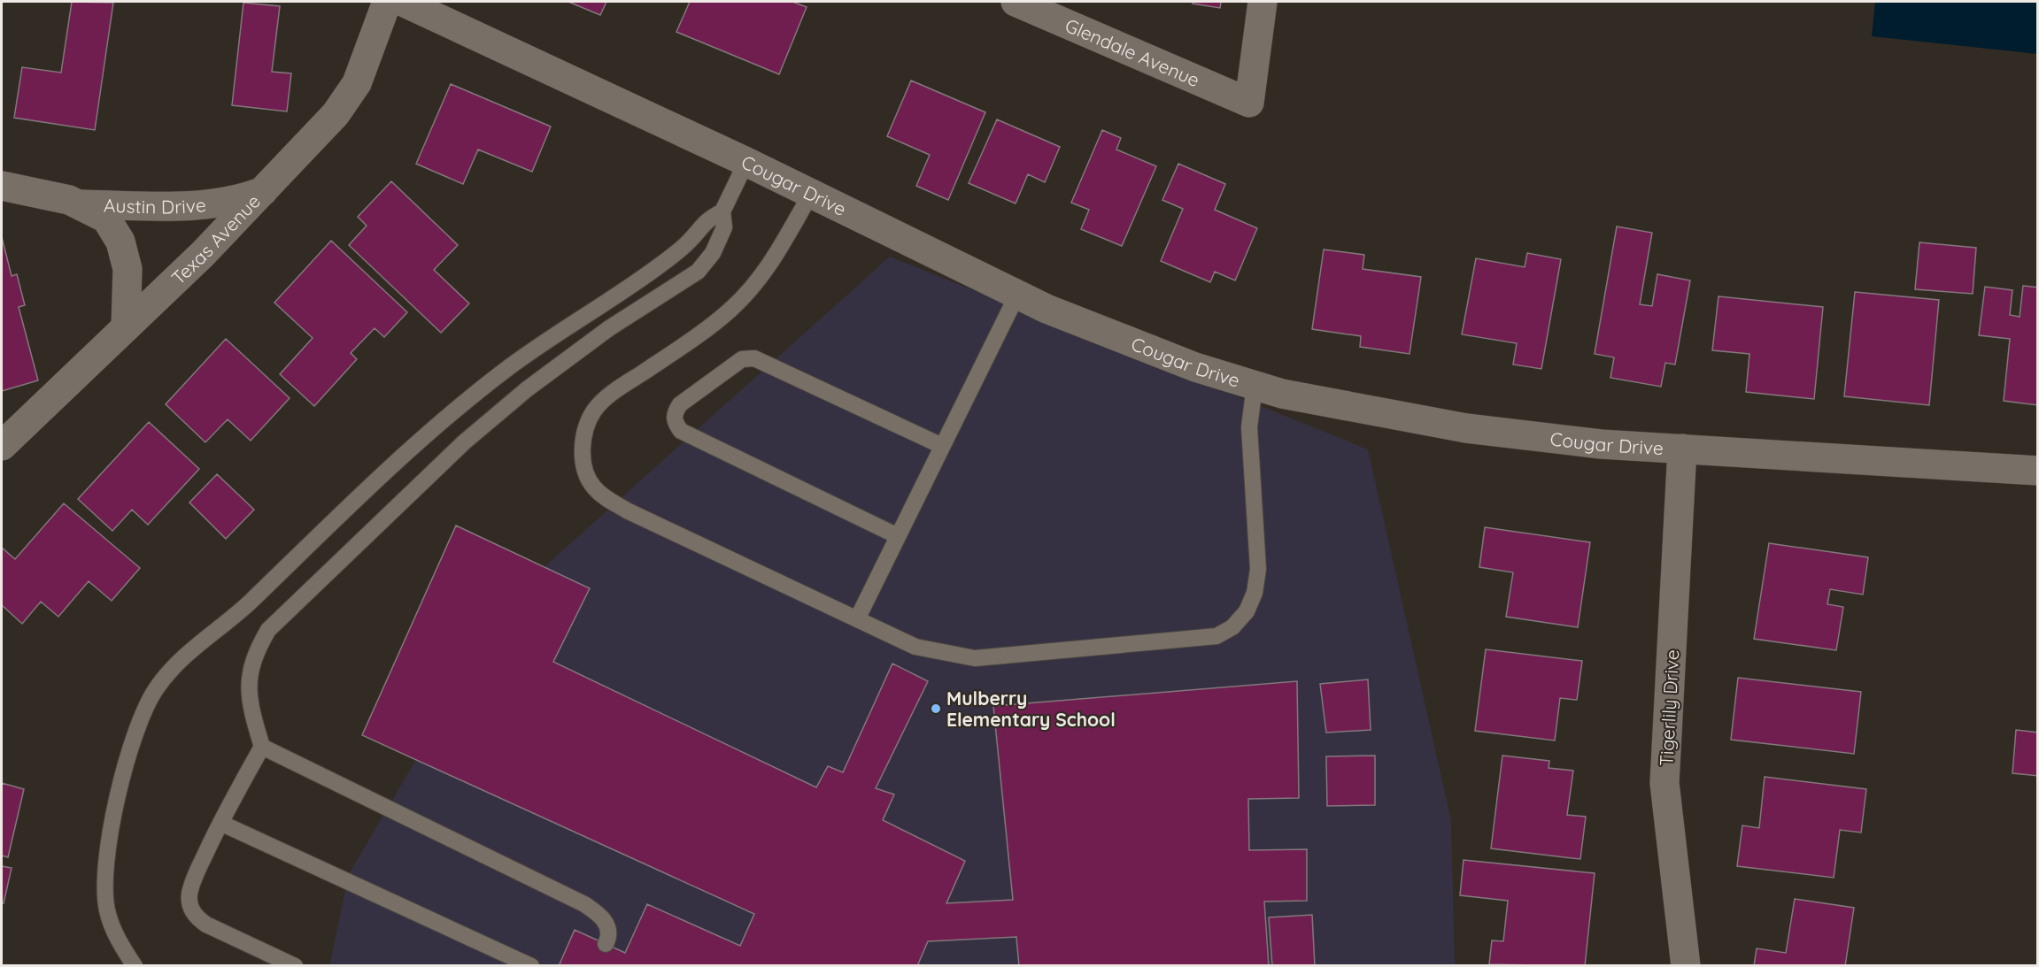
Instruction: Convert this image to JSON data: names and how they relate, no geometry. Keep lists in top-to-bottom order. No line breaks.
{"streets":{"street":["Glendale Avenue","Cougar Drive","Austin Drive","Texas Avenue","Tigerlily Drive"]},"crossings":[["Cougar Drive","Tigerlily Drive"],["Austin Drive","Texas Avenue"]],"places":["Mulberry Elementary School"]}
